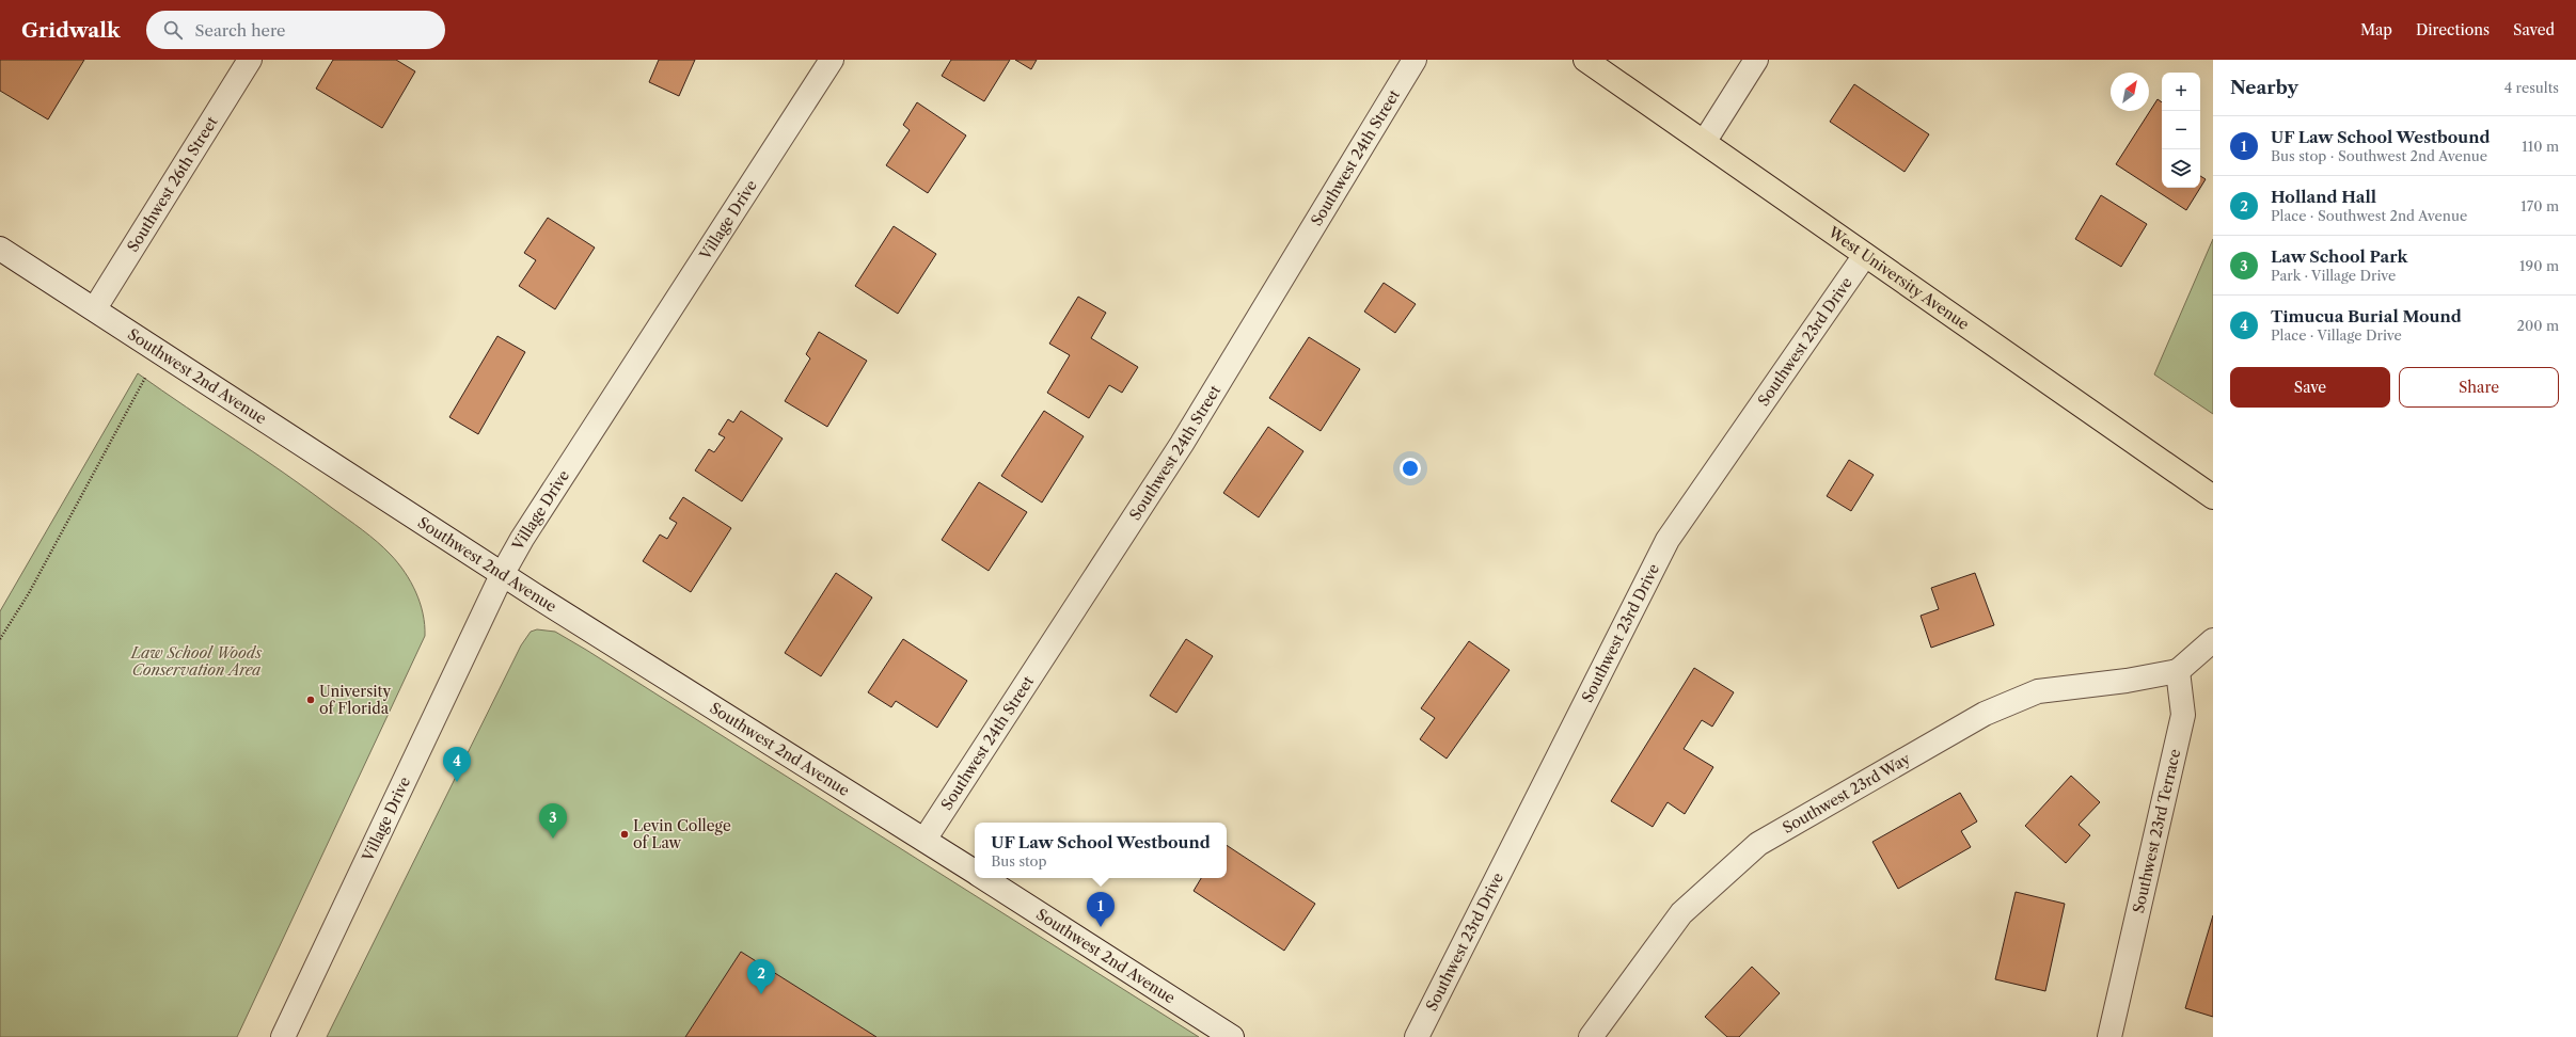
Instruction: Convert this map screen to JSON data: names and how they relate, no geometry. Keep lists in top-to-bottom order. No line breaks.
{"streets":{"main road":["West University Avenue"],"street":["Southwest 24th Street","Southwest 26th Street","Village Drive","Southwest 23rd Drive","Southwest 2nd Avenue","Southwest 23rd Way","Southwest 23rd Terrace"]},"crossings":[["Southwest 24th Street","Southwest 2nd Avenue"],["Southwest 26th Street","Southwest 2nd Avenue"],["Village Drive","Southwest 2nd Avenue"],["West University Avenue","Southwest 23rd Drive"],["Southwest 23rd Way","Southwest 23rd Terrace"]],"parks":["Law School Woods Conservation Area"],"places":["University of Florida","Levin College of Law"],"north":"top right","page":{"header":"Gridwalk","search":"Search here","nav":["Map","Directions","Saved"],"heading":["Nearby","4 results"],"map_buttons":["+","−"],"list":[{"mark":"1","name":"UF Law School Westbound","note":"Bus stop · Southwest 2nd Avenue","value":"110 m"},{"mark":"2","name":"Holland Hall","note":"Place · Southwest 2nd Avenue","value":"170 m"},{"mark":"3","name":"Law School Park","note":"Park · Village Drive","value":"190 m"},{"mark":"4","name":"Timucua Burial Mound","note":"Place · Village Drive","value":"200 m"}],"buttons":["Save","Share"],"pins":["4","3","1","2"],"popup":["UF Law School Westbound","Bus stop"]}}
